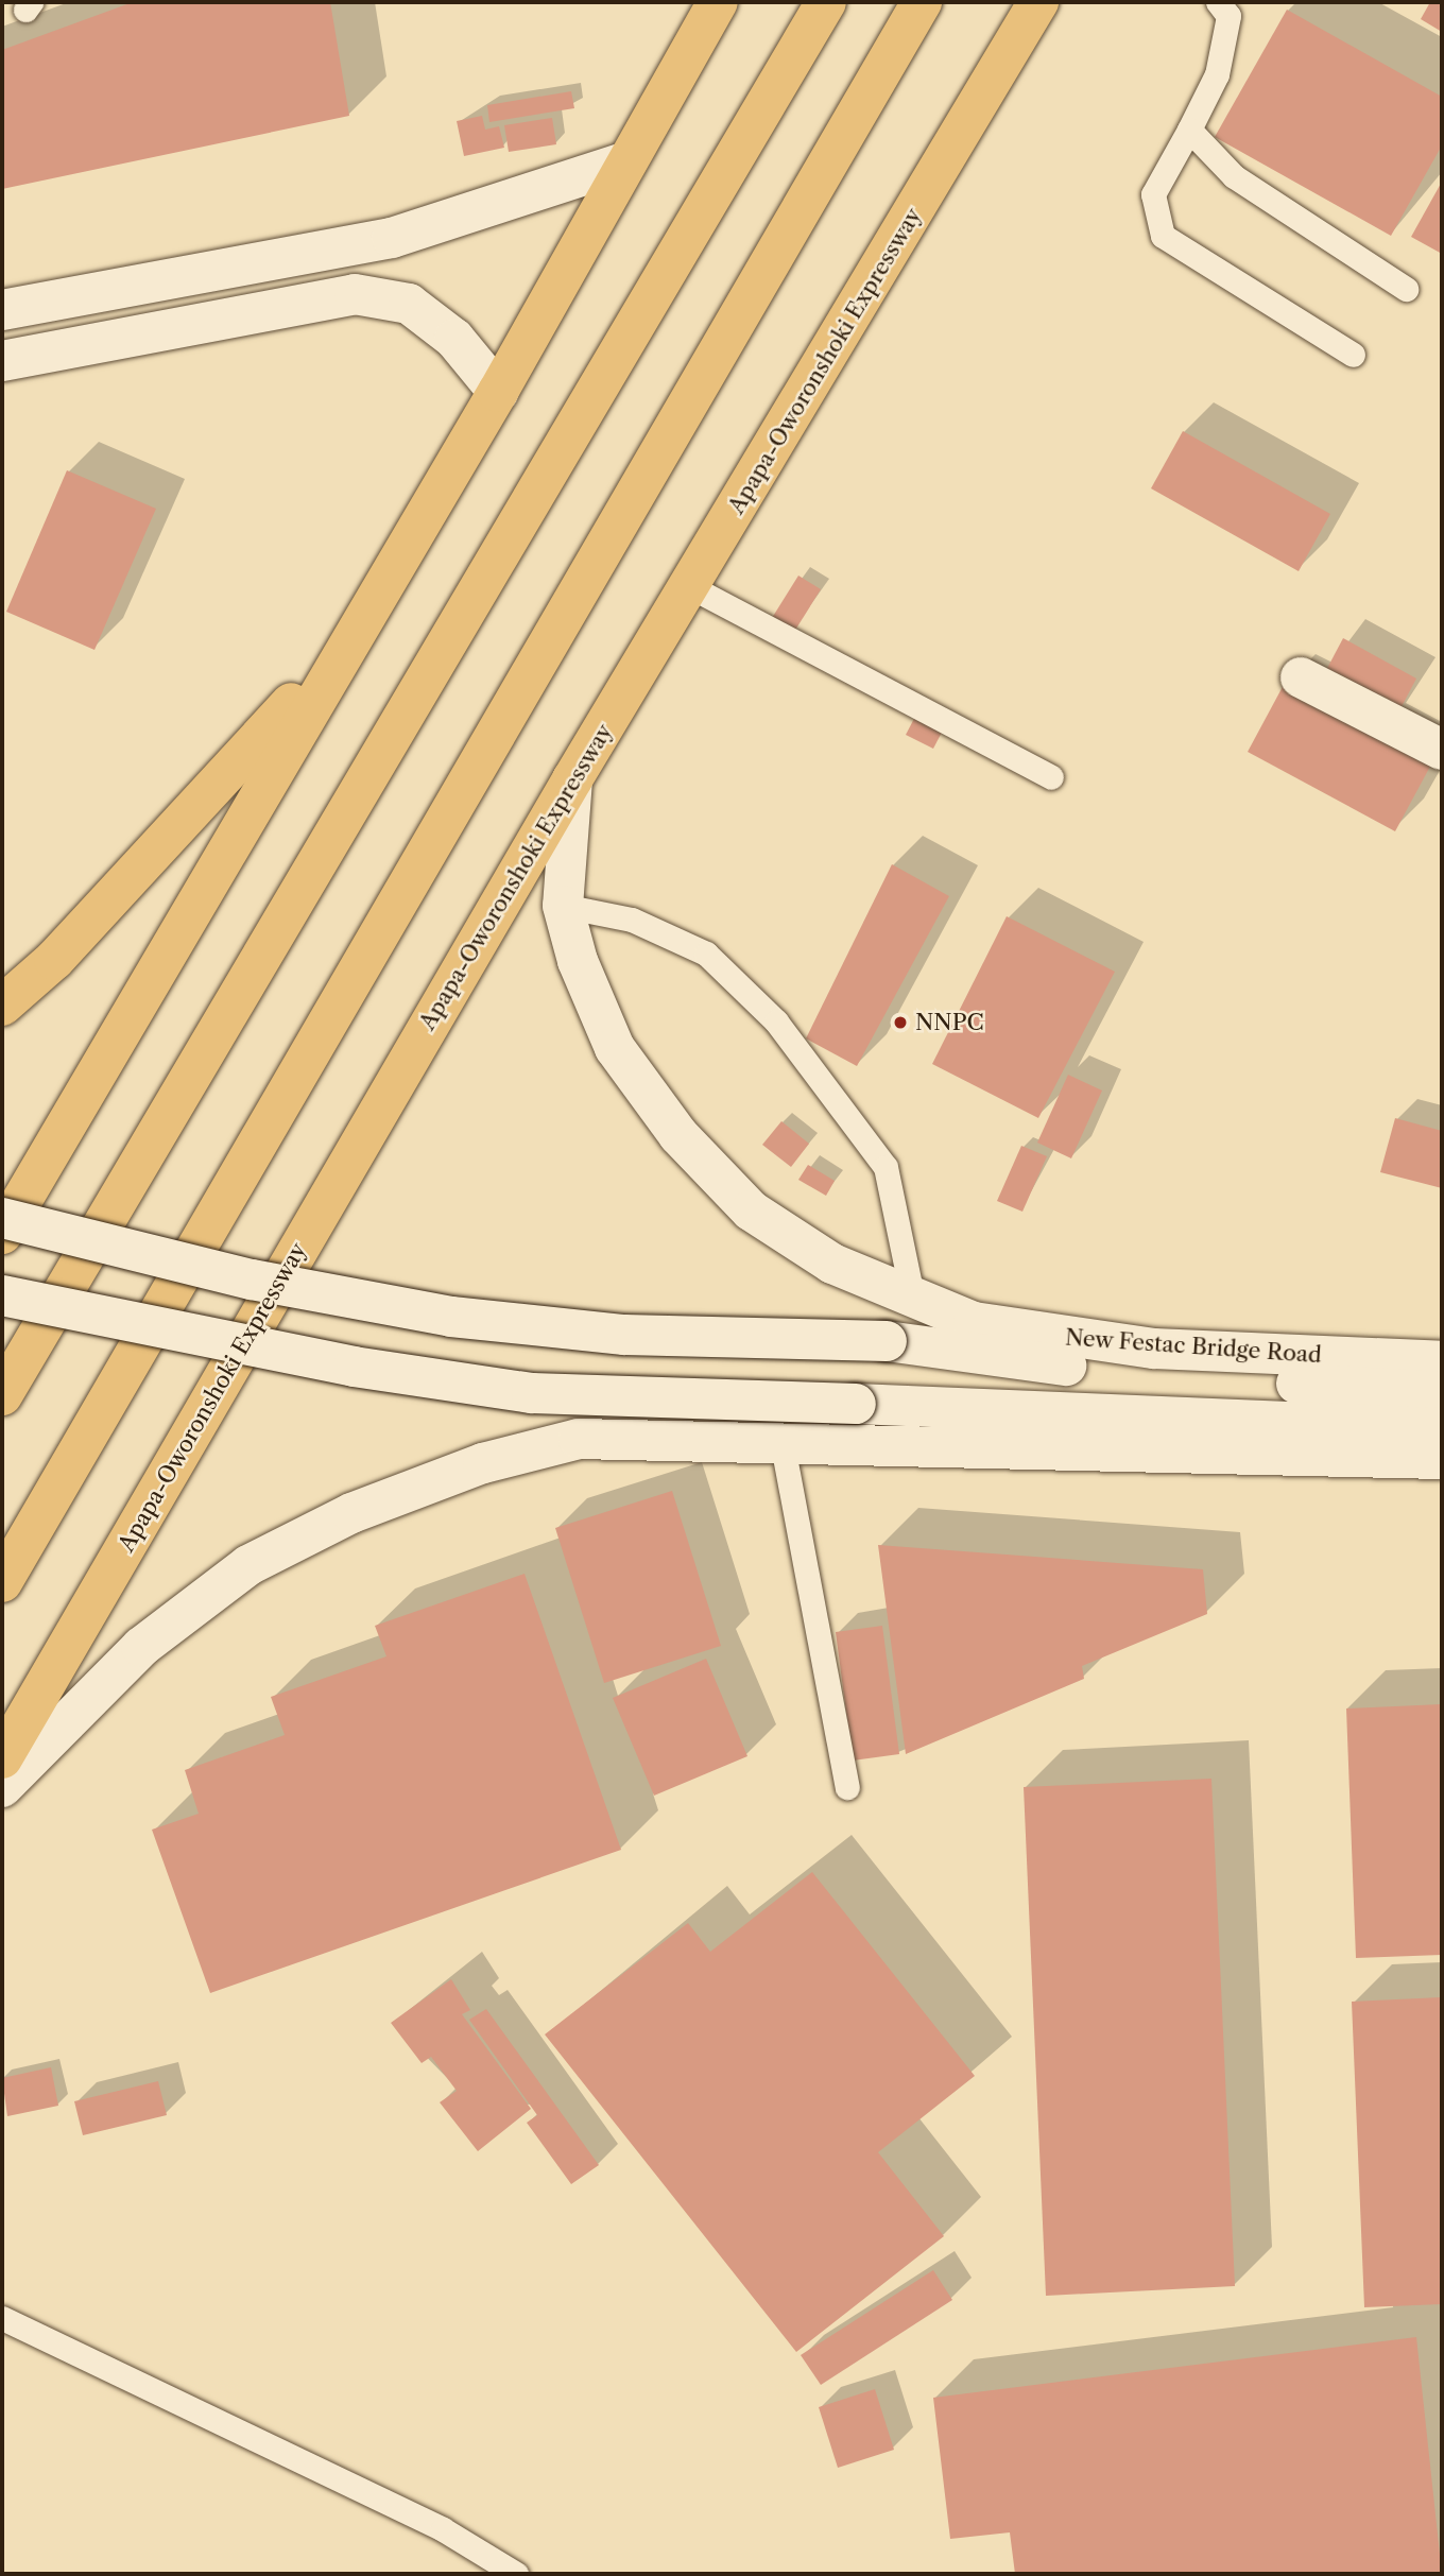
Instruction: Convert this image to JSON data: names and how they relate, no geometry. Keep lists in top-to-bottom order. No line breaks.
{"streets":{"main road":["Apapa-Oworonshoki Expressway","New Festac Bridge Road"]},"crossings":[["Apapa-Oworonshoki Expressway","New Festac Bridge Road"]],"places":["NNPC"]}
